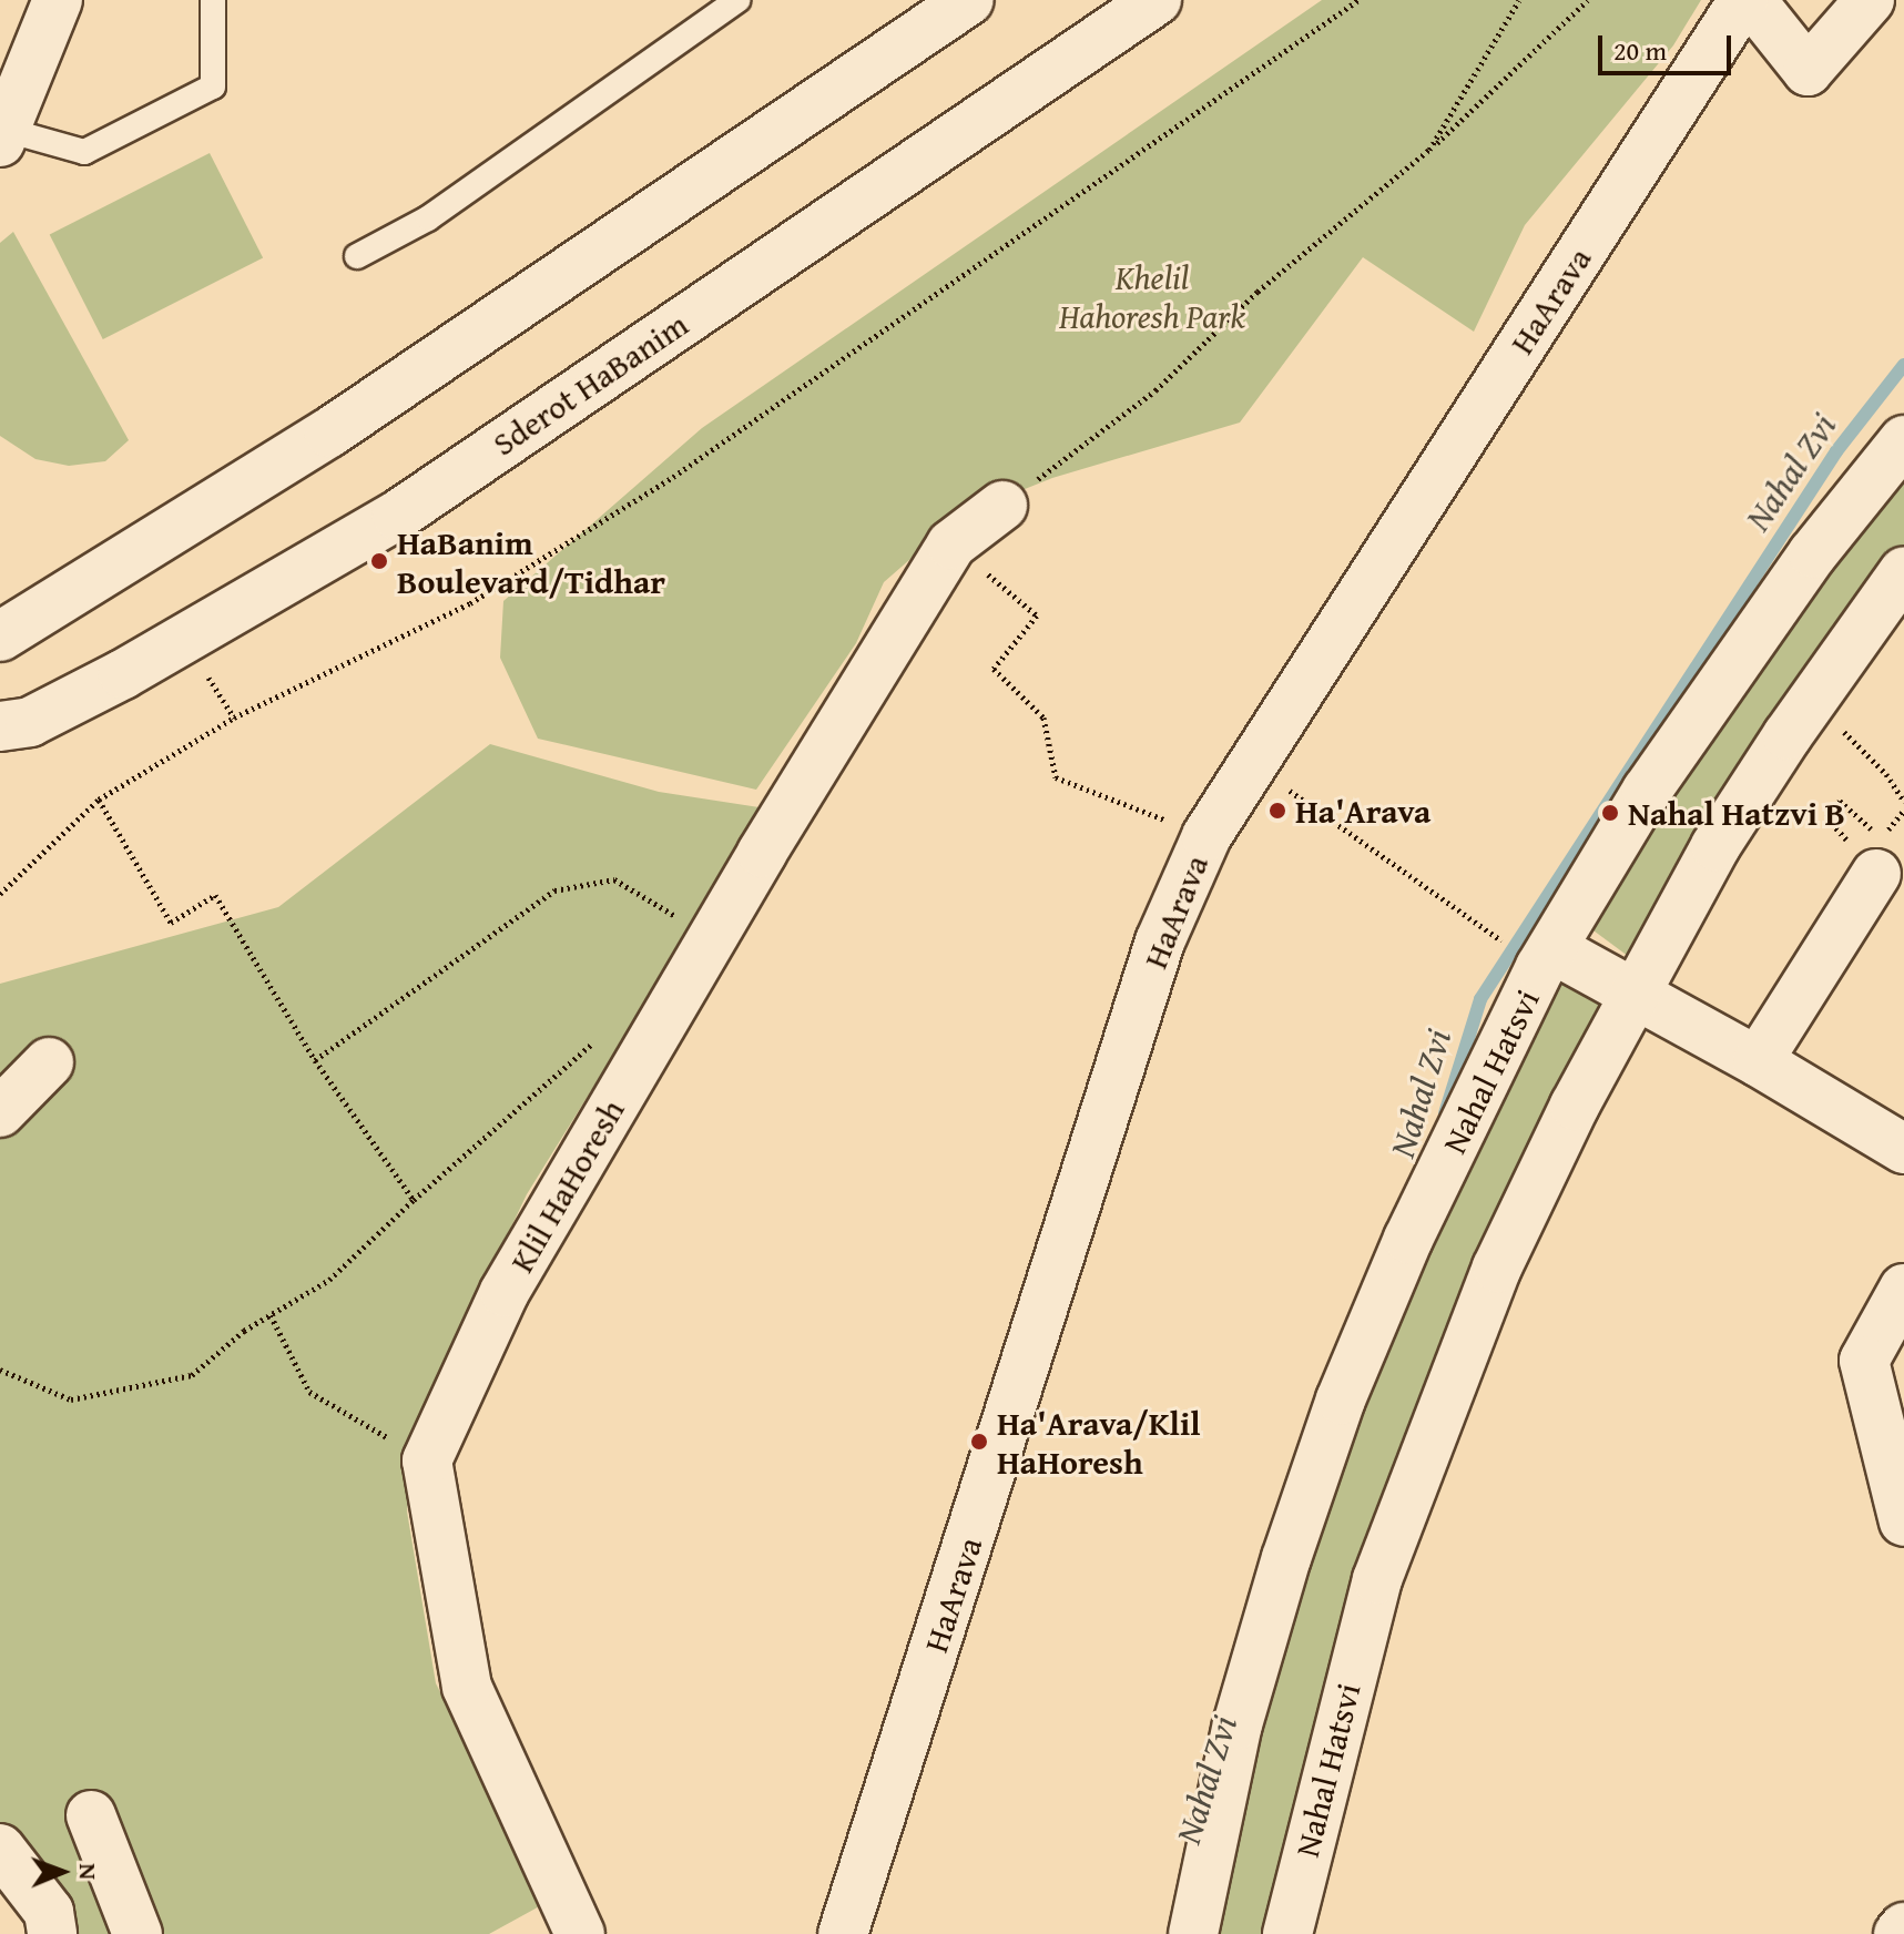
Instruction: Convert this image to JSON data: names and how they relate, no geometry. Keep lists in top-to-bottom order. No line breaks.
{"streets":{"street":["HaArava","Sderot HaBanim","Nahal Hatsvi","Klil HaHoresh"]},"water":["Nahal Zvi"],"parks":["Khelil Hahoresh Park"],"places":["HaBanim Boulevard/Tidhar","Ha'Arava","Nahal Hatzvi B","Ha'Arava/Klil HaHoresh"],"scale_bar":"20 m","north":"right"}
